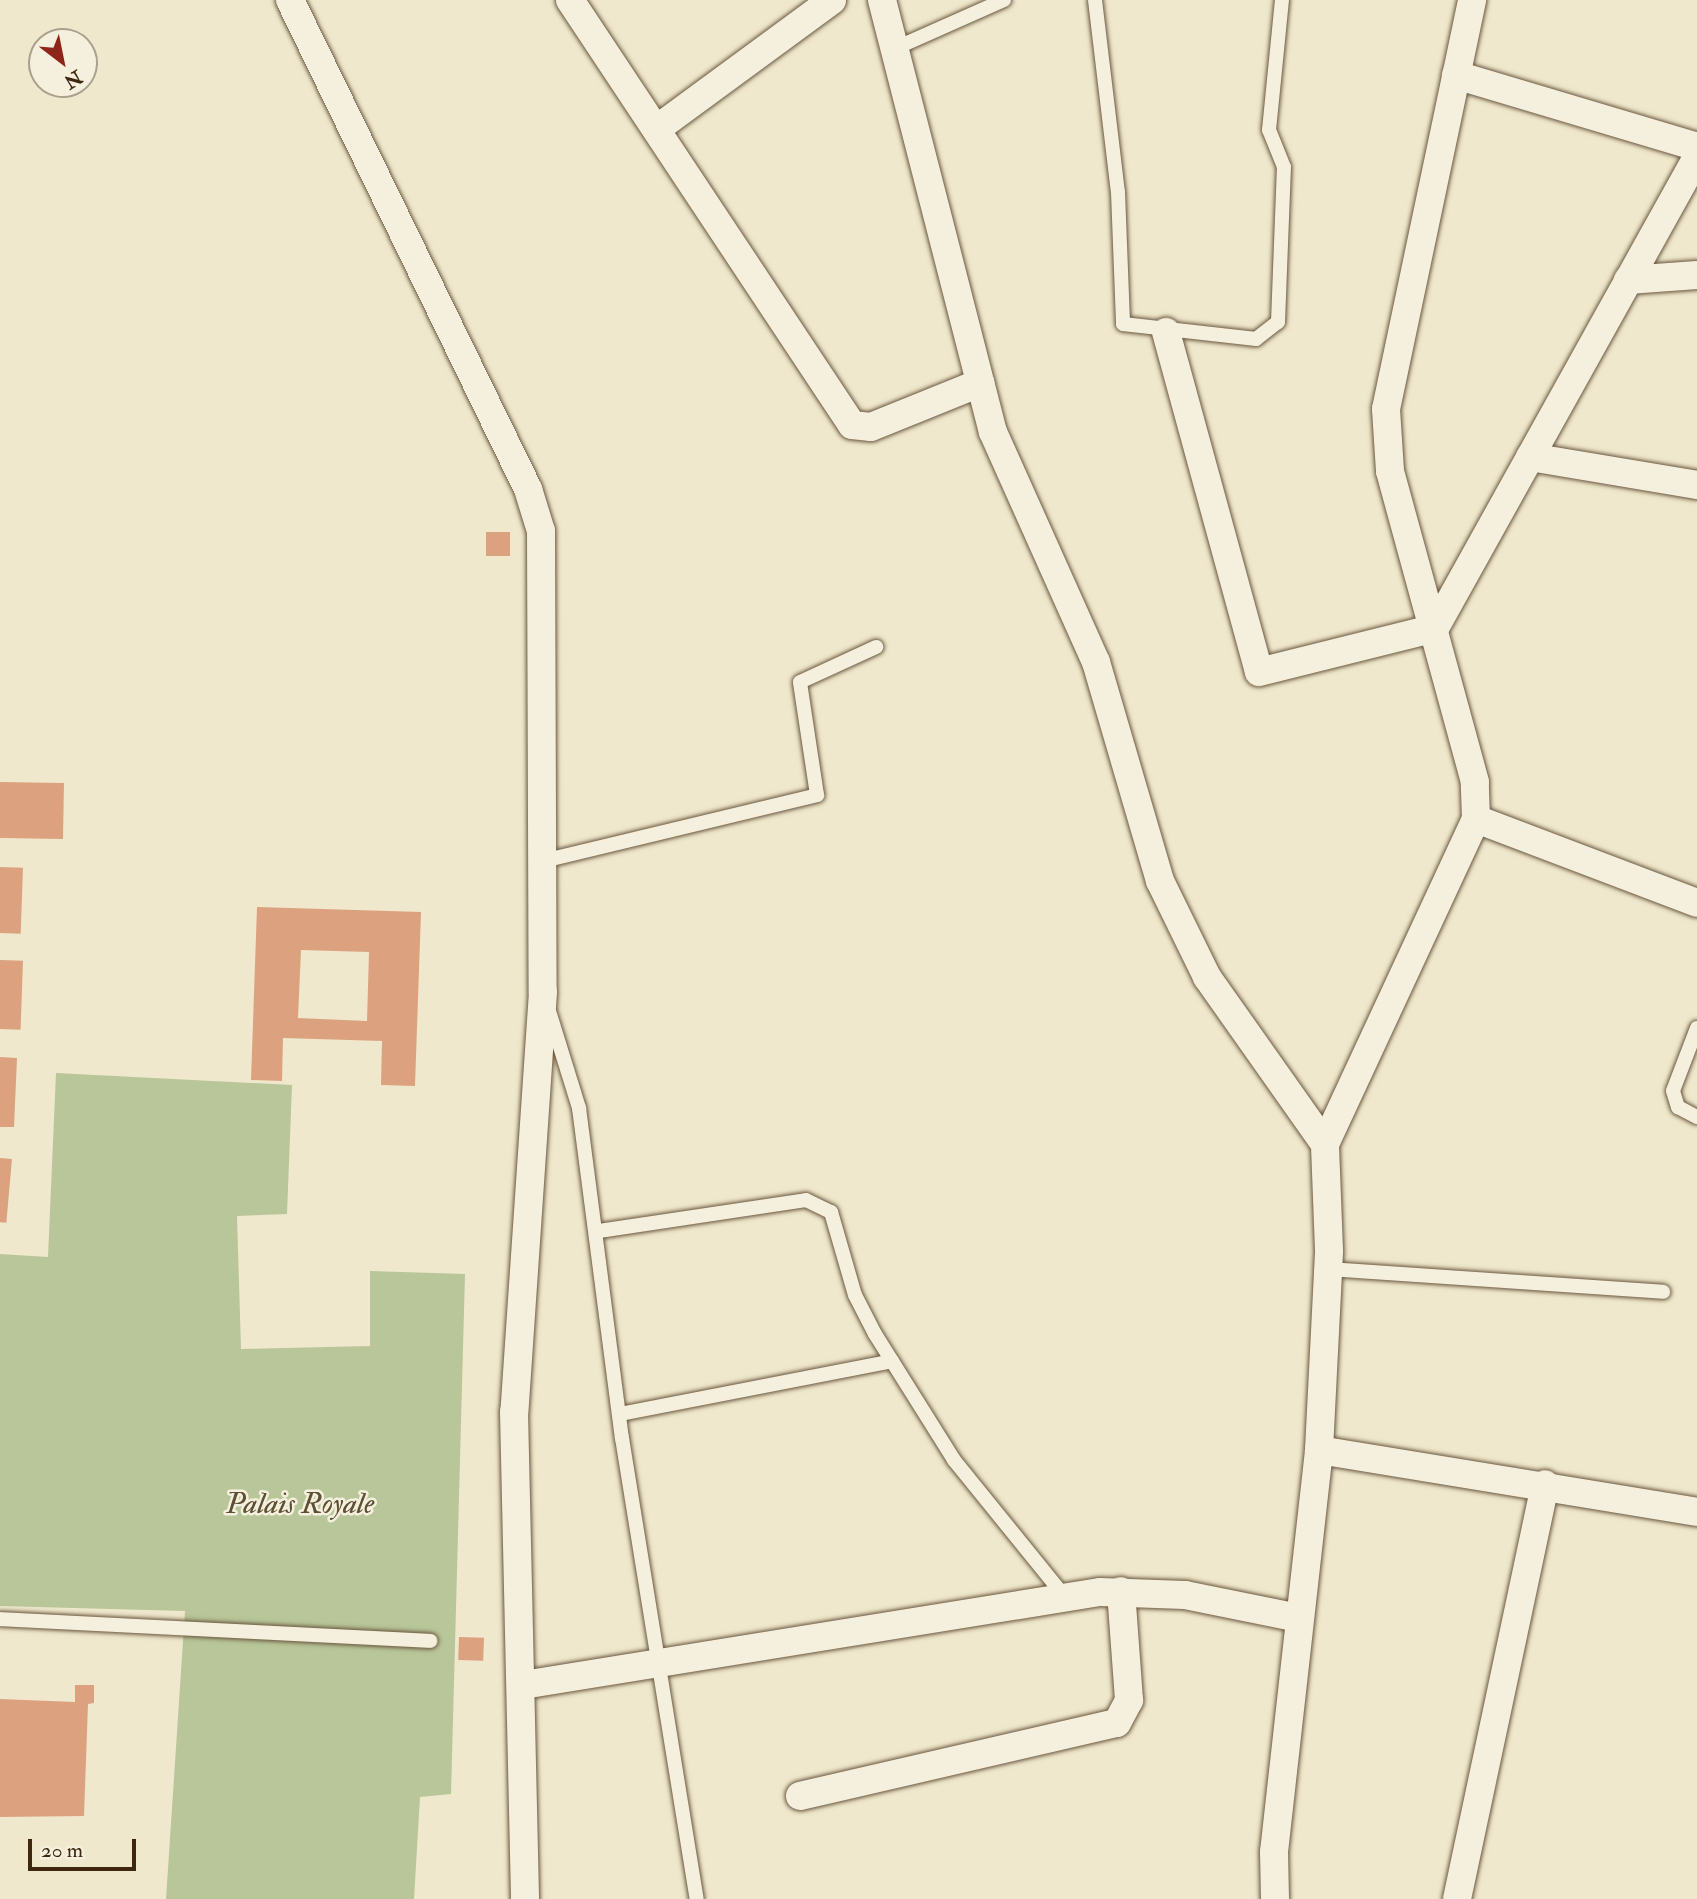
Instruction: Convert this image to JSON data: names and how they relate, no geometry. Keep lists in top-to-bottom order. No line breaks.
{"parks":["Palais Royale"],"scale_bar":"20 m","north":"bottom right"}
